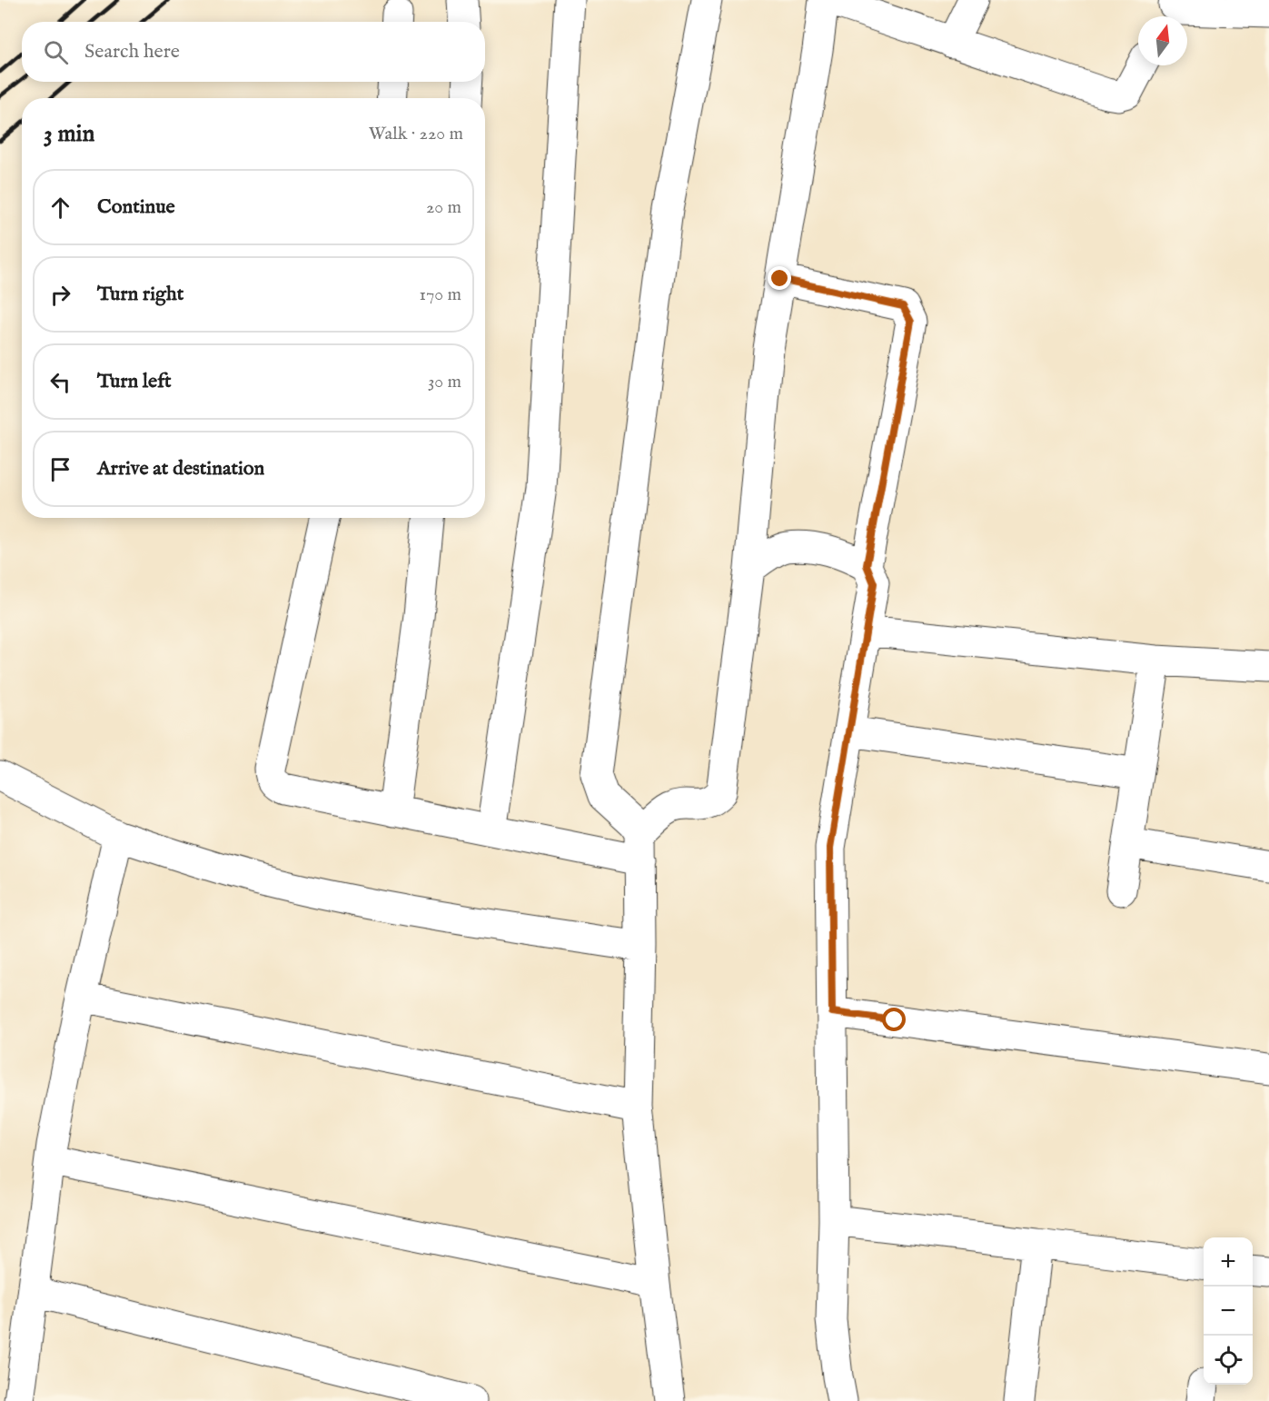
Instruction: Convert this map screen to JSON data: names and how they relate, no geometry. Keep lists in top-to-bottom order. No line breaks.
{"north":"top","page":{"search":"Search here","heading":["3 min","Walk · 220 m"],"list":[["Continue","20 m"],["Turn right","170 m"],["Turn left","30 m"],"Arrive at destination"],"map_buttons":["+","−"]}}
